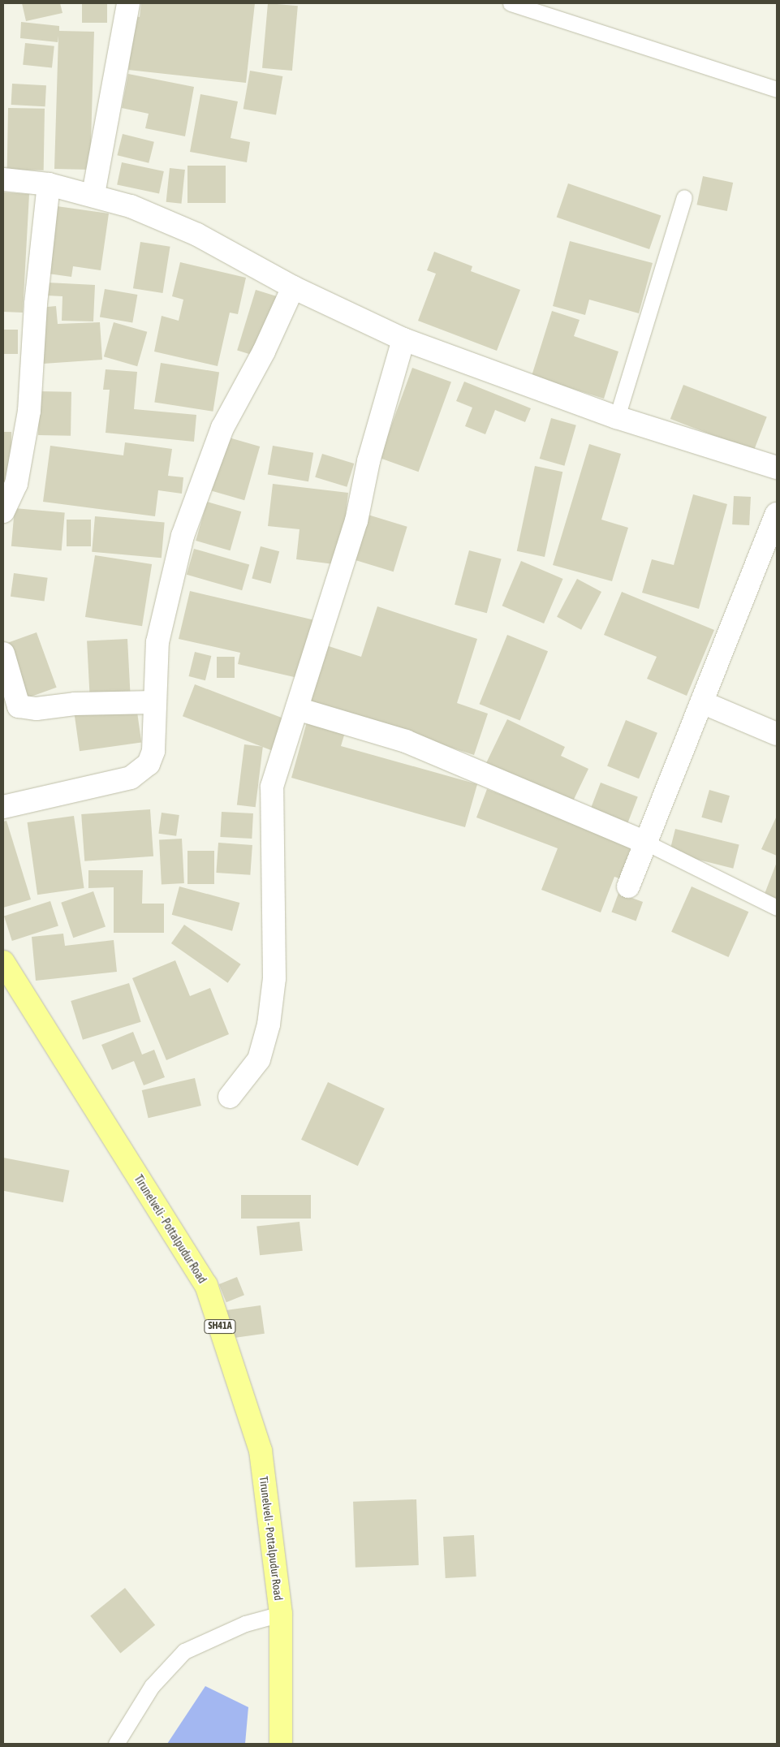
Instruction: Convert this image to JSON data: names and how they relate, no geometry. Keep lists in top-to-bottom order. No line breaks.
{"streets":{"main road":["Tirunelveli - Pottalpudur Road","SH41A"]}}
